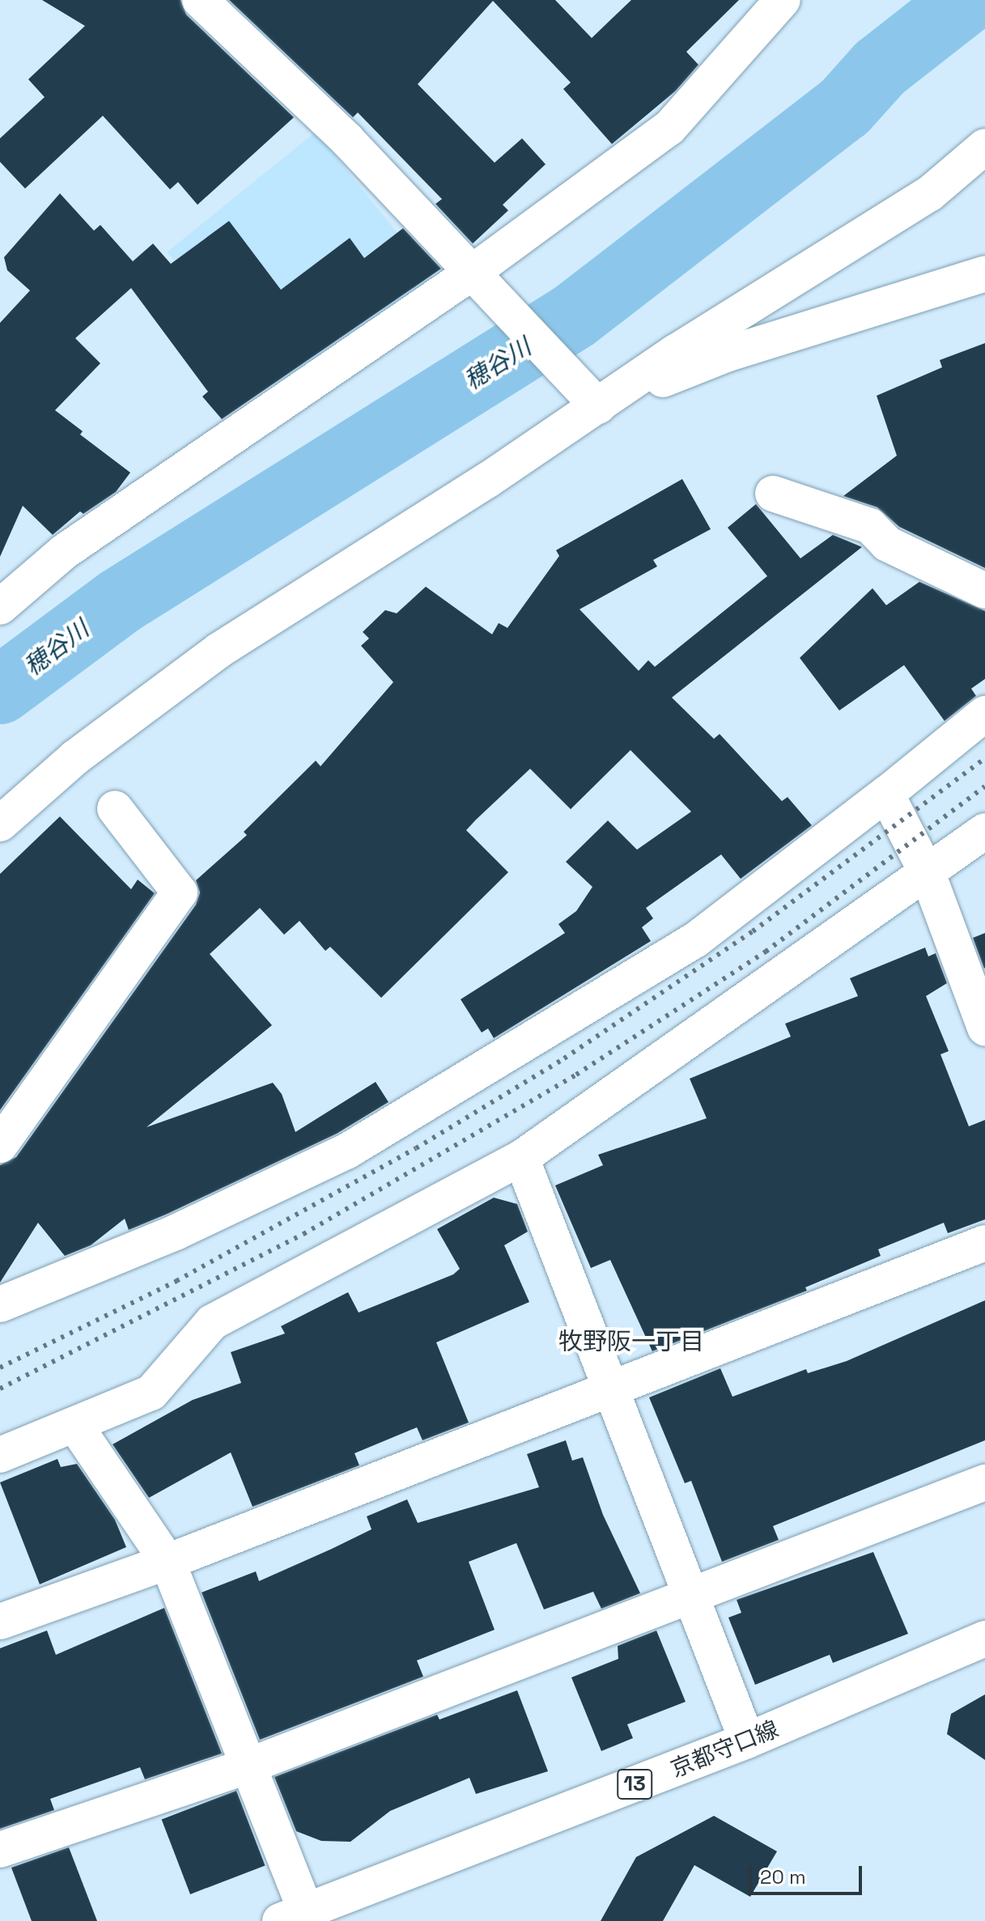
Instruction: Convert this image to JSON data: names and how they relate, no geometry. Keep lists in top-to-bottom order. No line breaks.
{"streets":{"street":["京都守口線","13"]},"districts":["牧野阪一丁目"],"water":["穂谷川"],"scale_bar":"20 m"}
